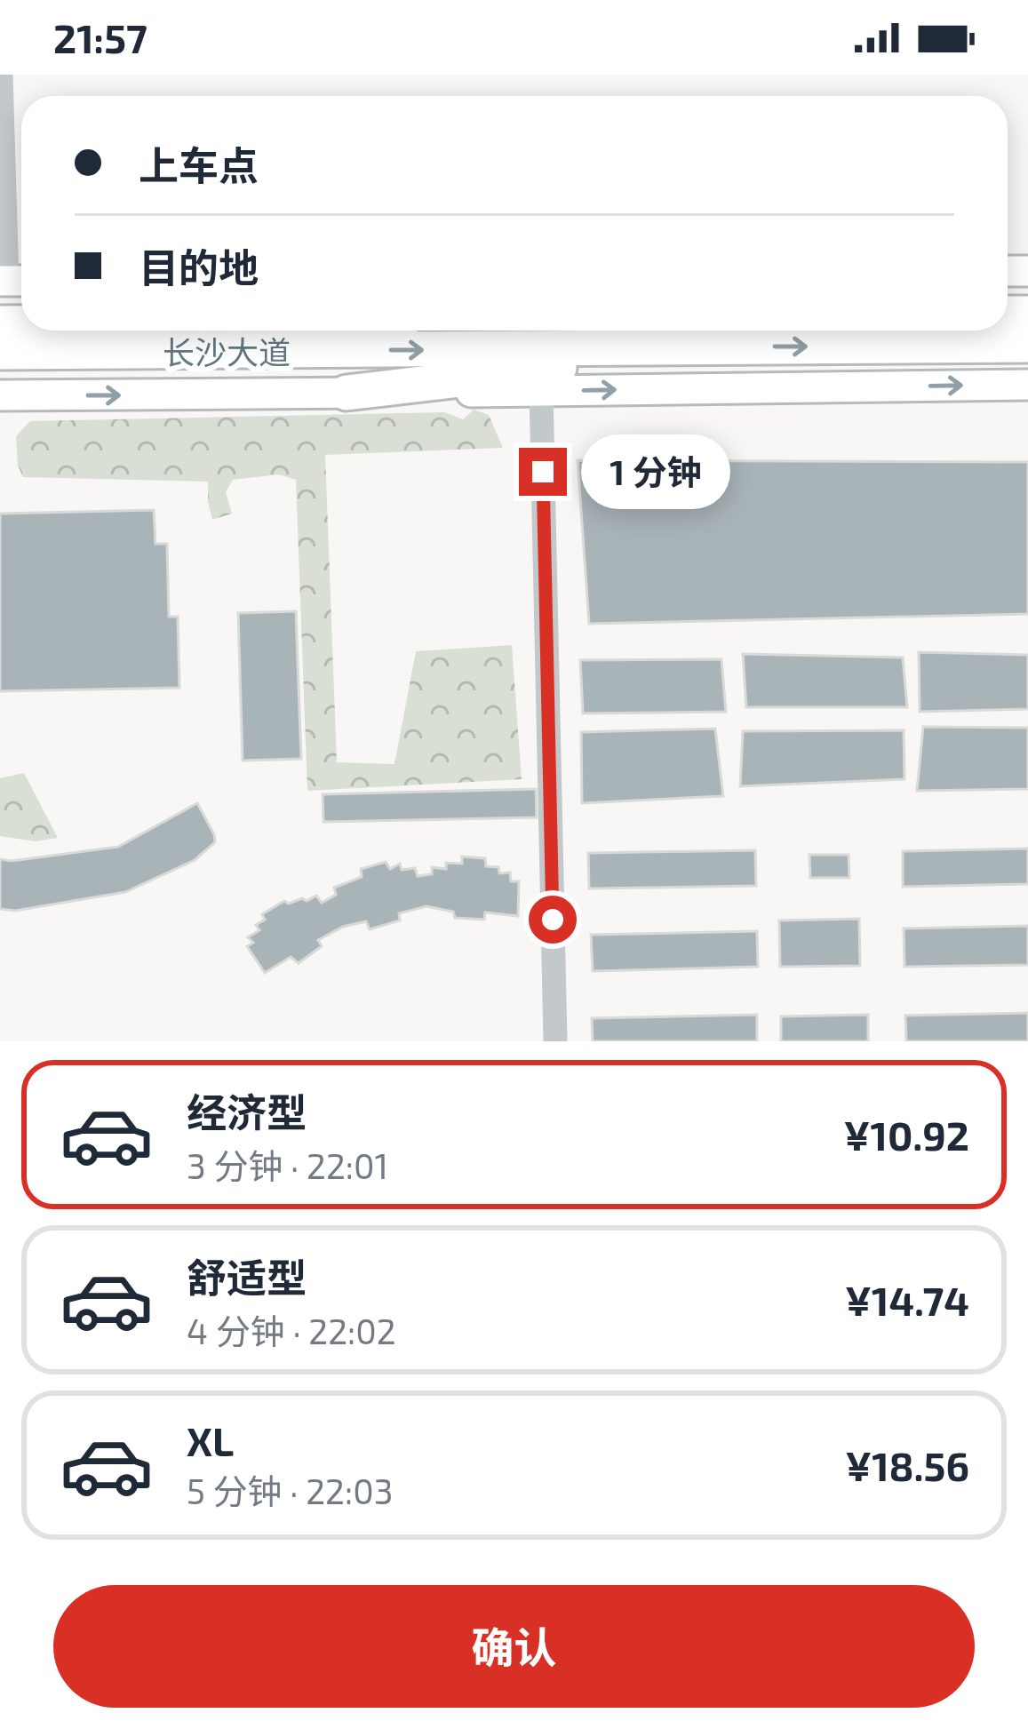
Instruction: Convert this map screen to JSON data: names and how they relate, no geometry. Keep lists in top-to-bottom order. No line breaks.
{"streets":{"highway":["长沙大道"]},"page":{"status":"21:57","banner":["上车点","目的地"],"bubble":"1 分钟","list":[{"name":"经济型","note":"3 分钟 · 22:01","value":"¥10.92"},{"name":"舒适型","note":"4 分钟 · 22:02","value":"¥14.74"},{"name":"XL","note":"5 分钟 · 22:03","value":"¥18.56"}],"buttons":"确认"}}
